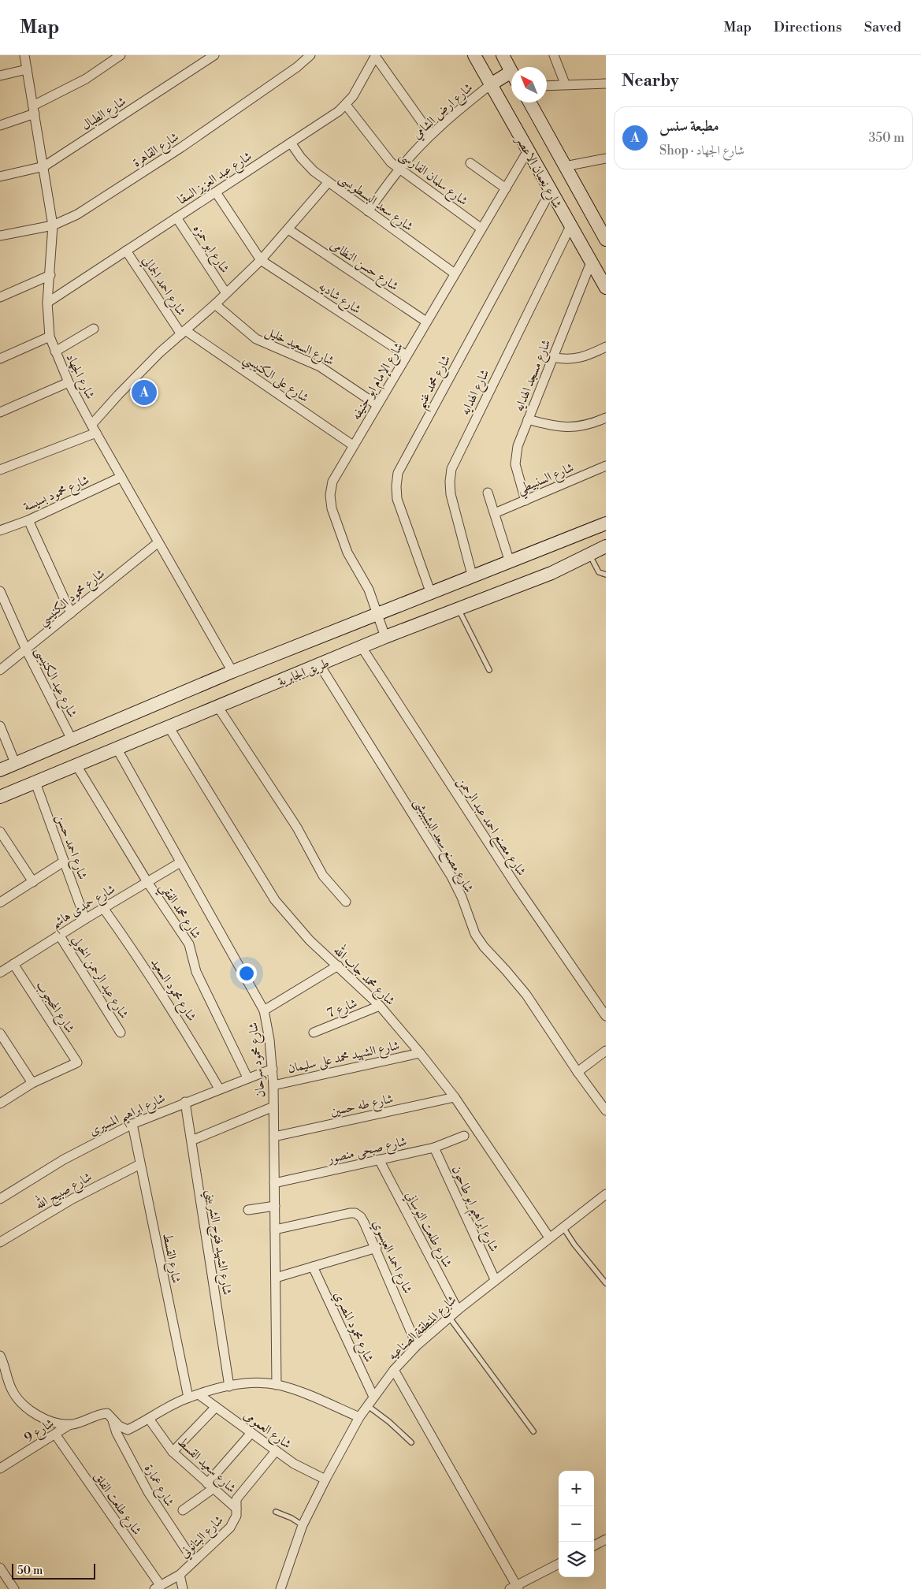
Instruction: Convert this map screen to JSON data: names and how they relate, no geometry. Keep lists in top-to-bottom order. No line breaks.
{"streets":{"street":["شارع ارض الشامي","شارع الطبال","شارع القاهرة","شارع نعمان الاعصر","شارع عبد العزيز السقا","شارع سلمان الفارسى","شارع سعد البسطويسى","شارع ابو حمزه","شارع حسن النظامى","شارع احمد الجمالي","شارع شاديه","شارع السعيد خليل","شارع مسجد الهدايه","شارع الجهاد","شارع على الكنيسي","شارع الإمام ابو حنيفه","شارع محمد غنيم","شارع الهدايه","شارع السنبيطي","شارع محمود بسيسة","شارع محمود الكنيسي","طريق الجابرية","شارع عيد الكنيسى","شارع مصنع احمد عبد الرحمن","شارع مصنع سعد البشبيشى","شارع احمد حسن","شارع حمدى هاشم","شارع محمد الفقي","شارع محمد جاب الله","شارع عبد الرحمن الخولي","شارع محمود السعيد","شارع المحجوب","شارع 7","شارع الشهيد محمد على سليمان","شارع محمود سرحان","شارع طه حسين","شارع ابراهيم المسيرى","شارع صبحى منصور","شارع صبيح الله","شارع ابراهيم ابو طاحون","شارع طلعت النوساني","شارع الشهيد فتوح الشربيني","شارع احمد العيسوي","شارع القسط","شارع محمود المصري","شارع المنطقة الصناعيه","شارع العمومى","شارع 9","شارع سعيد القسط","شارع عمارة","شارع طلعت الفلق","شارع البتانوني"]},"crossings":[["شارع ارض الشامي","شارع نعمان الاعصر"],["شارع ارض الشامي","شارع سلمان الفارسى"],["شارع ارض الشامي","شارع سعد البسطويسى"],["شارع الطبال","شارع الجهاد"],["شارع القاهرة","شارع الجهاد"],["شارع نعمان الاعصر","شارع مسجد الهدايه"],["شارع نعمان الاعصر","شارع الإمام ابو حنيفه"],["شارع نعمان الاعصر","شارع محمد غنيم"],["شارع نعمان الاعصر","شارع الهدايه"],["شارع عبد العزيز السقا","شارع سلمان الفارسى"],["شارع عبد العزيز السقا","شارع سعد البسطويسى"],["شارع عبد العزيز السقا","شارع ابو حمزه"],["شارع عبد العزيز السقا","شارع احمد الجمالي"],["شارع عبد العزيز السقا","شارع الجهاد"],["شارع سلمان الفارسى","شارع الإمام ابو حنيفه"],["شارع سعد البسطويسى","شارع الإمام ابو حنيفه"],["شارع حسن النظامى","شارع الإمام ابو حنيفه"],["شارع احمد الجمالي","شارع على الكنيسي"],["شارع شاديه","شارع الإمام ابو حنيفه"],["شارع السعيد خليل","شارع الإمام ابو حنيفه"],["شارع مسجد الهدايه","شارع السنبيطي"],["شارع الجهاد","شارع محمود بسيسة"],["شارع الجهاد","شارع محمود الكنيسي"],["شارع الجهاد","طريق الجابرية"],["شارع على الكنيسي","شارع الإمام ابو حنيفه"],["شارع الإمام ابو حنيفه","طريق الجابرية"],["شارع محمد غنيم","طريق الجابرية"],["شارع الهدايه","طريق الجابرية"],["شارع محمود الكنيسي","شارع عيد الكنيسى"],["طريق الجابرية","شارع عيد الكنيسى"],["طريق الجابرية","شارع مصنع احمد عبد الرحمن"],["طريق الجابرية","شارع مصنع سعد البشبيشى"],["طريق الجابرية","شارع احمد حسن"],["طريق الجابرية","شارع محمد الفقي"],["طريق الجابرية","شارع محمد جاب الله"],["طريق الجابرية","شارع محمود سرحان"],["شارع احمد حسن","شارع حمدى هاشم"],["شارع حمدى هاشم","شارع محمد الفقي"],["شارع حمدى هاشم","شارع عبد الرحمن الخولي"],["شارع حمدى هاشم","شارع محمود السعيد"],["شارع حمدى هاشم","شارع المحجوب"],["شارع حمدى هاشم","شارع محمود سرحان"],["شارع محمد الفقي","شارع ابراهيم المسيرى"],["شارع محمد جاب الله","شارع 7"],["شارع محمد جاب الله","شارع الشهيد محمد على سليمان"],["شارع محمد جاب الله","شارع طه حسين"],["شارع محمد جاب الله","شارع المنطقة الصناعيه"],["شارع محمود السعيد","شارع ابراهيم المسيرى"],["شارع الشهيد محمد على سليمان","شارع محمود سرحان"],["شارع محمود سرحان","شارع طه حسين"],["شارع محمود سرحان","شارع ابراهيم المسيرى"],["شارع محمود سرحان","شارع صبحى منصور"],["شارع محمود سرحان","شارع احمد العيسوي"],["شارع ابراهيم المسيرى","شارع الشهيد فتوح الشربيني"],["شارع ابراهيم المسيرى","شارع القسط"],["شارع صبحى منصور","شارع ابراهيم ابو طاحون"],["شارع صبحى منصور","شارع طلعت النوساني"],["شارع صبيح الله","شارع القسط"],["شارع ابراهيم ابو طاحون","شارع المنطقة الصناعيه"],["شارع طلعت النوساني","شارع المنطقة الصناعيه"],["شارع احمد العيسوي","شارع المنطقة الصناعيه"],["شارع محمود المصري","شارع المنطقة الصناعيه"],["شارع المنطقة الصناعيه","شارع العمومى"],["شارع العمومى","شارع البتانوني"],["شارع 9","شارع طلعت الفلق"],["شارع سعيد القسط","شارع البتانوني"],["شارع عمارة","شارع البتانوني"],["شارع طلعت الفلق","شارع البتانوني"]],"scale_bar":"50 m","north":"top left","page":{"header":"Map","nav":["Map","Directions","Saved"],"heading":"Nearby","list":[{"mark":"A","name":"مطبعة سنس","note":"Shop · شارع الجهاد","value":"350 m"}],"pins":"A","map_buttons":["+","−"],"scale":"50 m"}}
